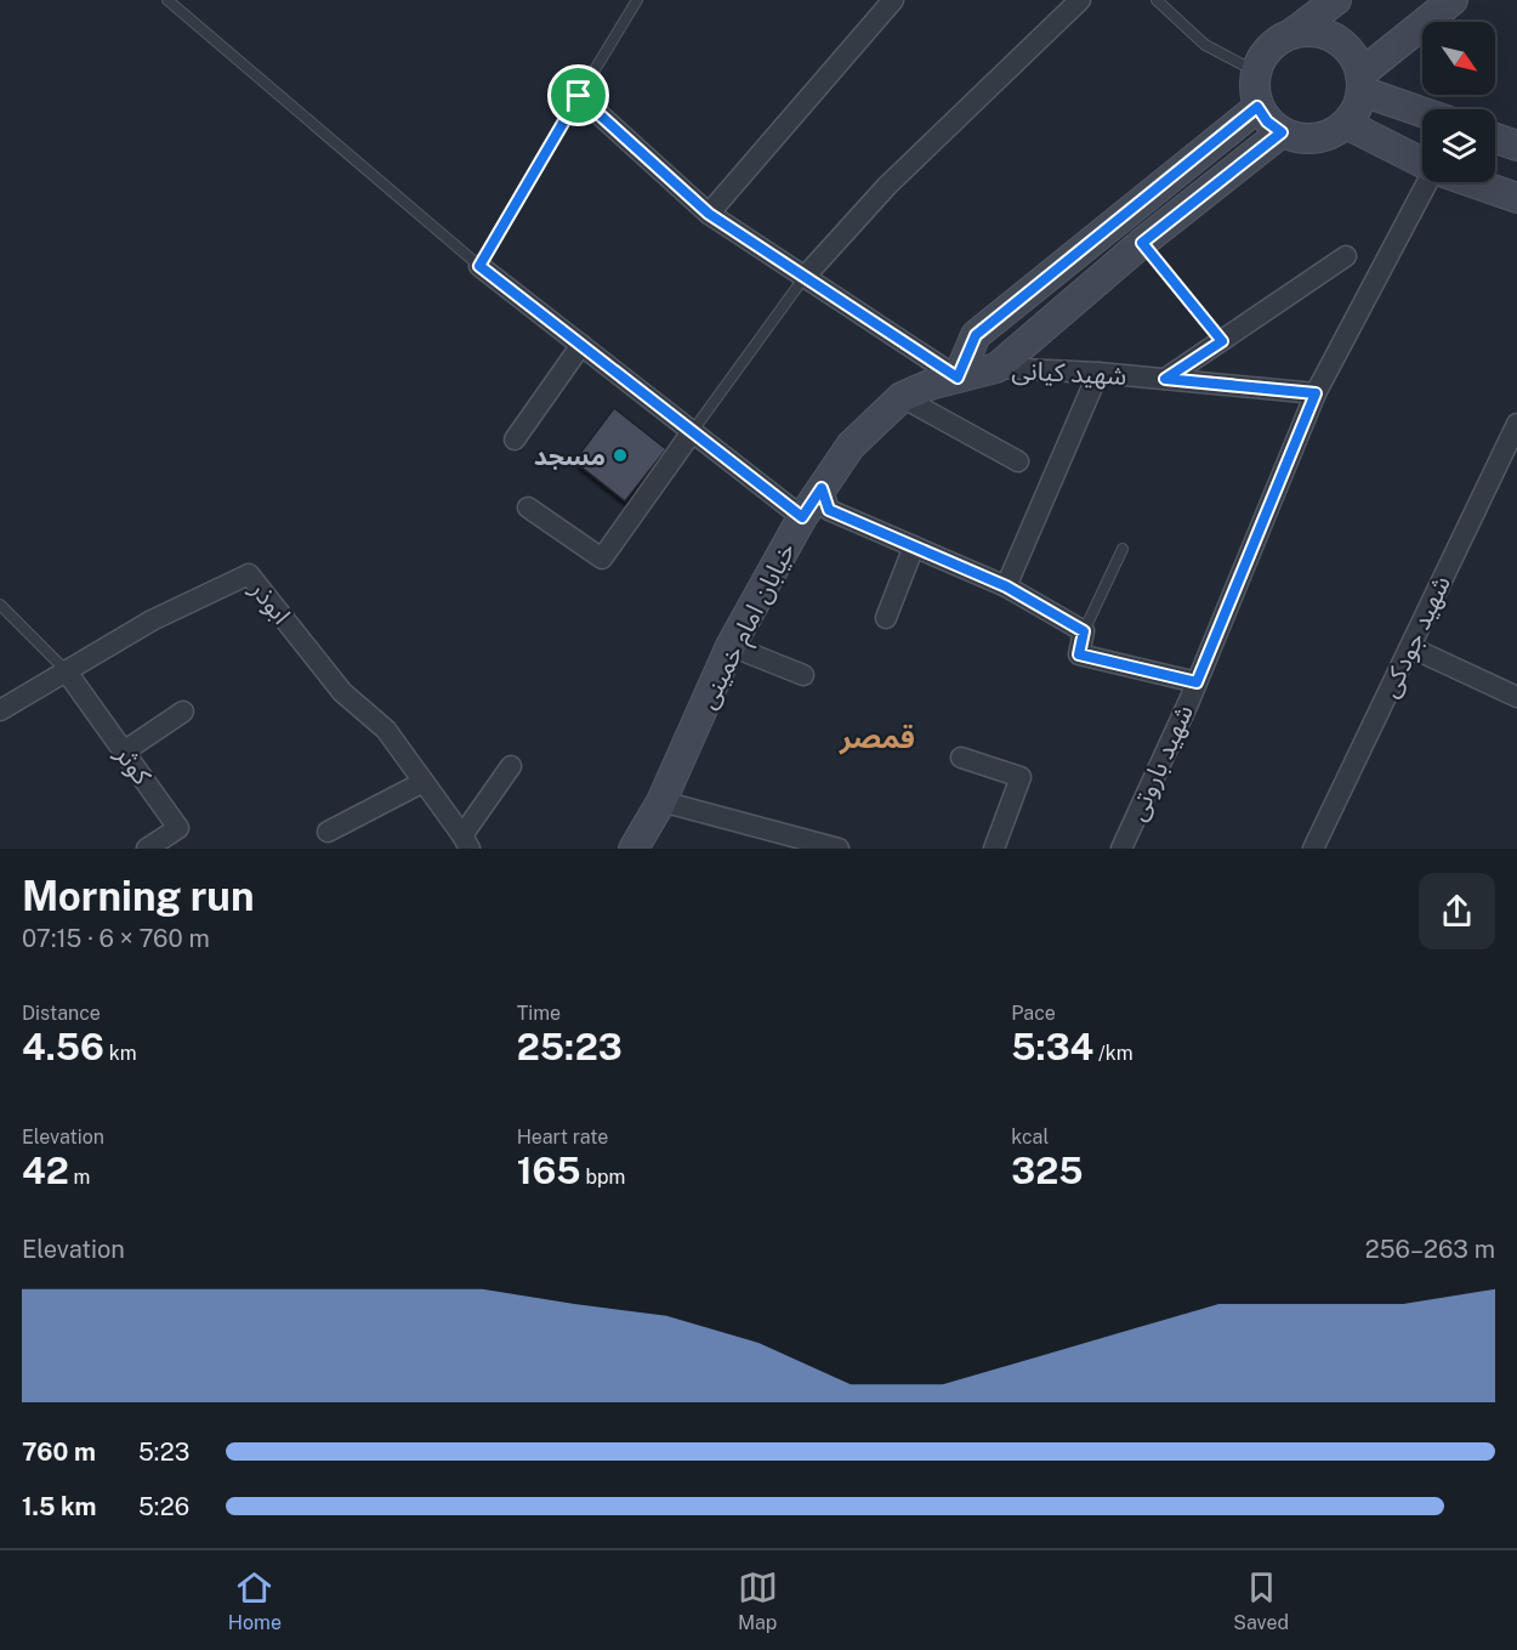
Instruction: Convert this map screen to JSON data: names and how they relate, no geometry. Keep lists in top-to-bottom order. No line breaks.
{"streets":{"street":["شهید کیانی","ابوذر","خیابان امام خمینی","شهید جودکی","شهید باروتی","کوثر"]},"crossings":[["شهید کیانی","خیابان امام خمینی"],["شهید کیانی","شهید باروتی"],["ابوذر","کوثر"]],"districts":["قمصر"],"places":["مسجد"],"north":"bottom right","page":{"heading":["Morning run","07:15 · 6 × 760 m"],"stats":[["Distance","4.56 km"],["Time","25:23"],["Pace","5:34 /km"],["Elevation","42 m"],["Heart rate","165 bpm"],["kcal","325"]],"chart":["Elevation","256–263 m"],"list":[{"name":"760 m","note":"5:23"},{"name":"1.5 km","note":"5:26"}],"tabs":["Home","Map","Saved"]}}
